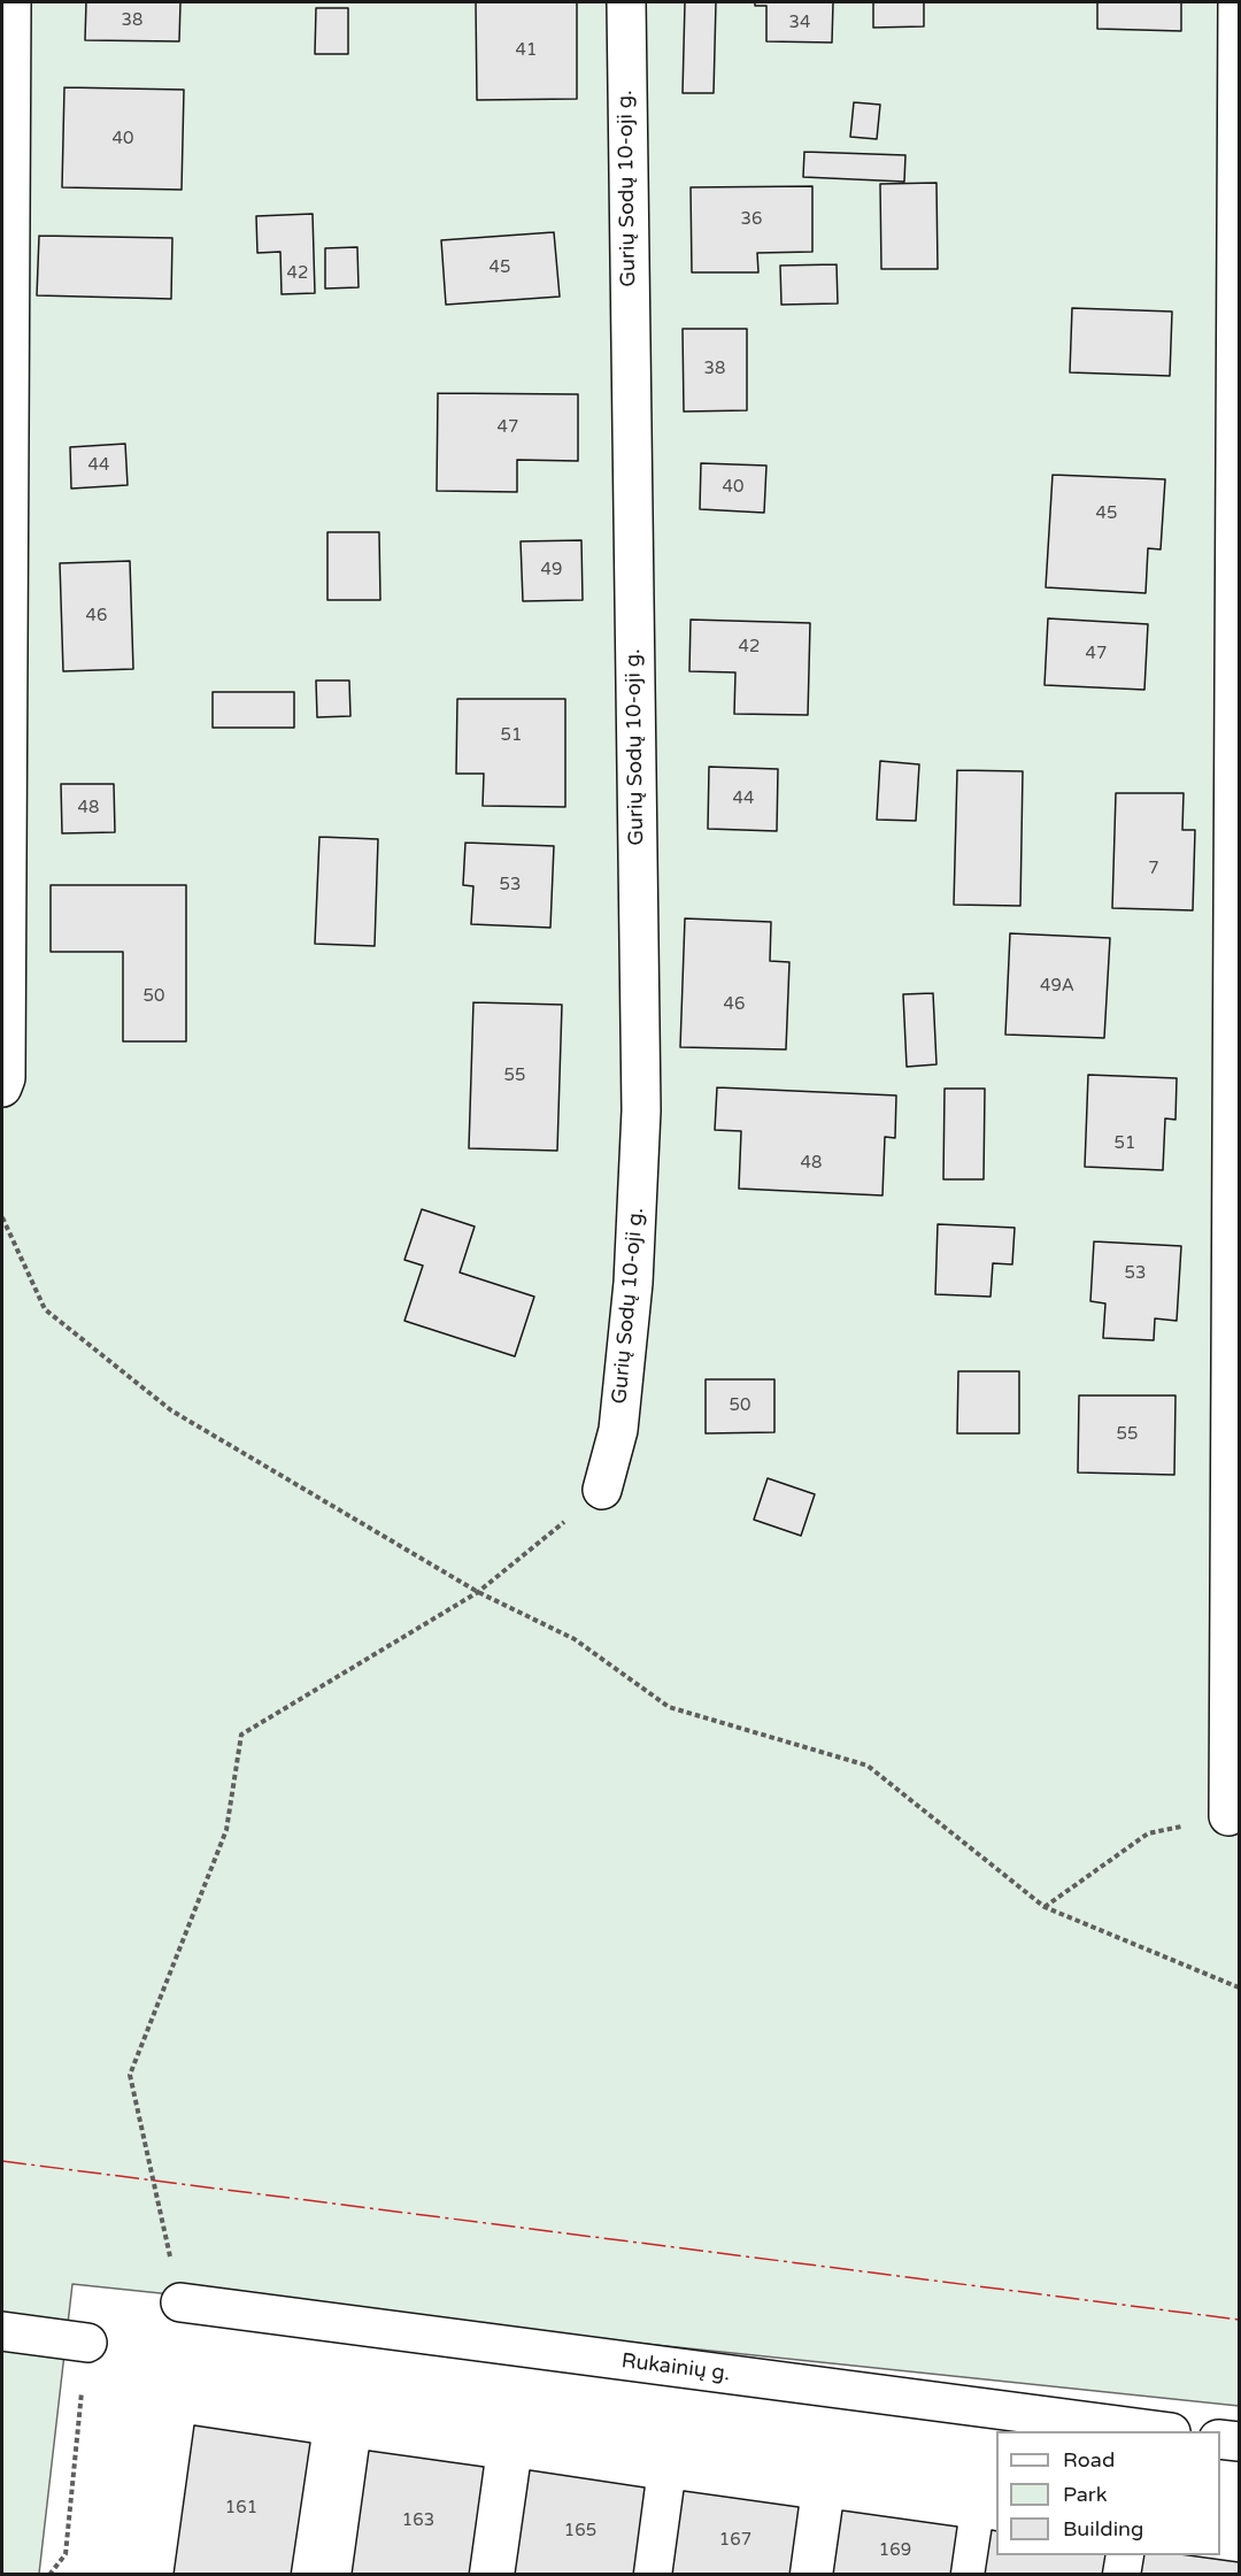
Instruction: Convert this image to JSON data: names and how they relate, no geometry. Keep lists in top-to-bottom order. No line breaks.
{"streets":{"street":["Gurių Sodų 10-oji g.","Rukainių g."]},"house_numbers":["38","34","41","40","36","45","42","38","47","44","40","45","49","46","42","47","51","44","48","7","53","49A","50","46","55","51","48","53","50","55","161","163","165","167","169"],"legend":["Road","Park","Building"]}
